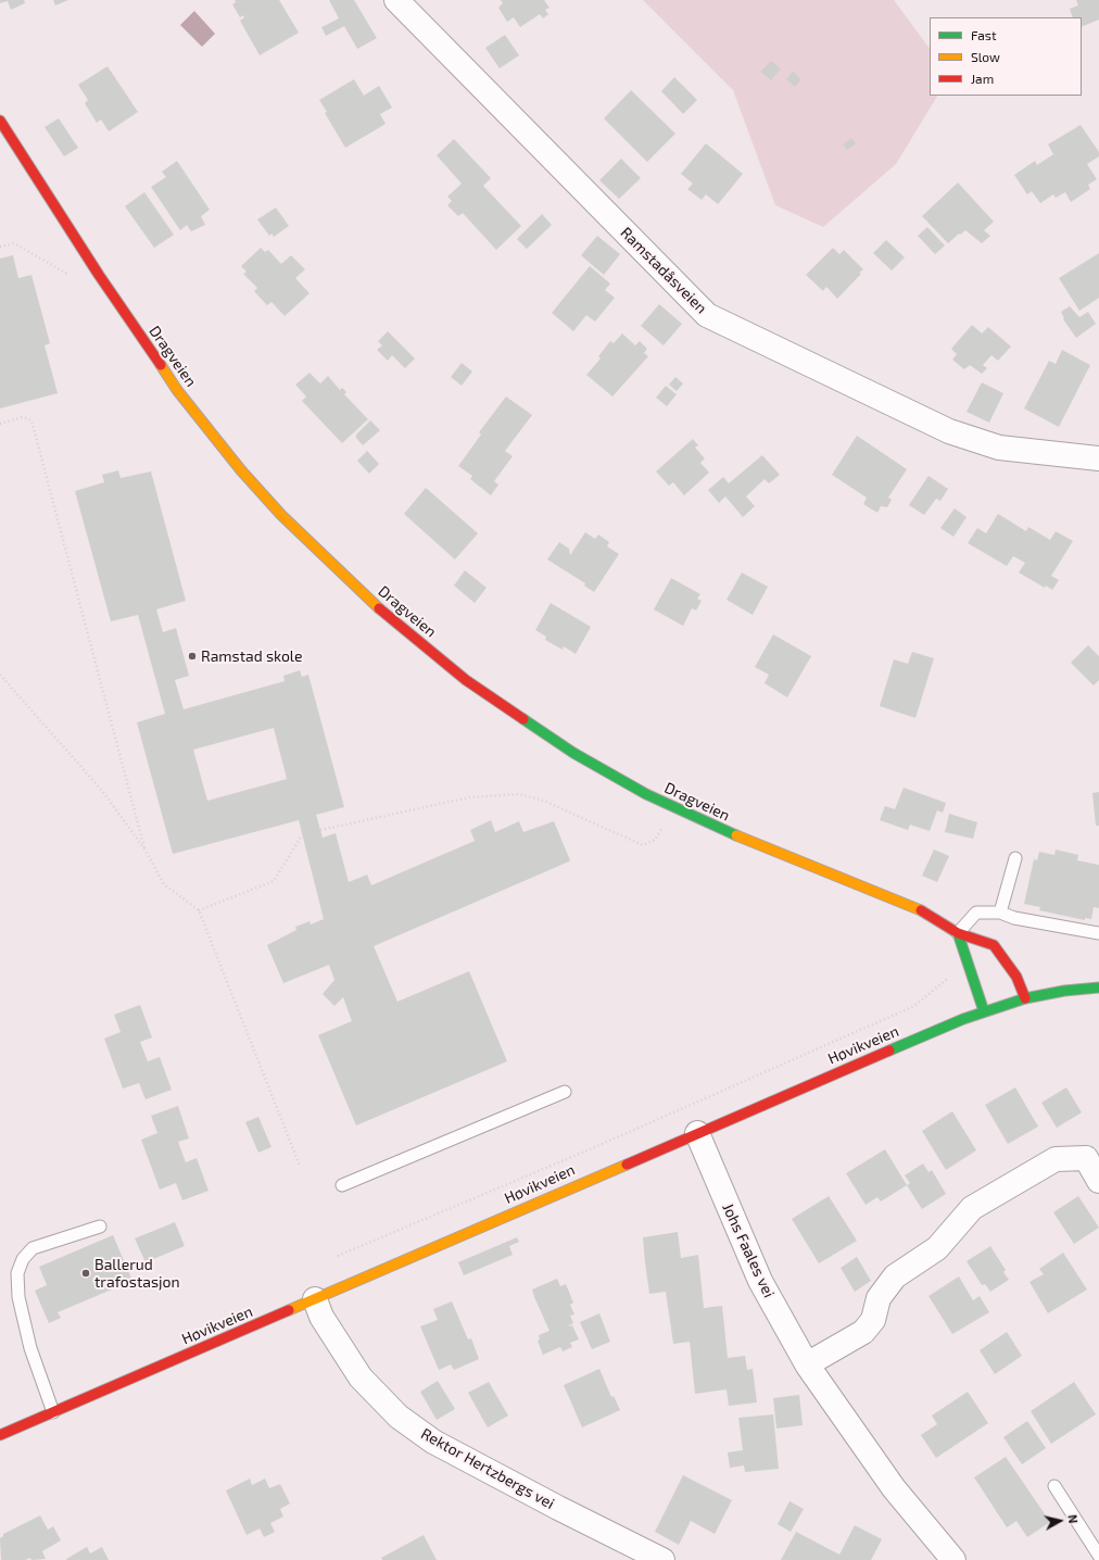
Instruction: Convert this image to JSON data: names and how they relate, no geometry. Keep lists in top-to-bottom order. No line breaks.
{"streets":{"main road":["Dragveien","Høvikveien"],"street":["Ramstadåsveien","Johs Faales vei","Rektor Hertzbergs vei"]},"crossings":[["Dragveien","Høvikveien"],["Høvikveien","Johs Faales vei"],["Høvikveien","Rektor Hertzbergs vei"]],"places":["Ramstad skole","Ballerud trafostasjon"],"legend":["Fast","Slow","Jam"],"north":"right"}
